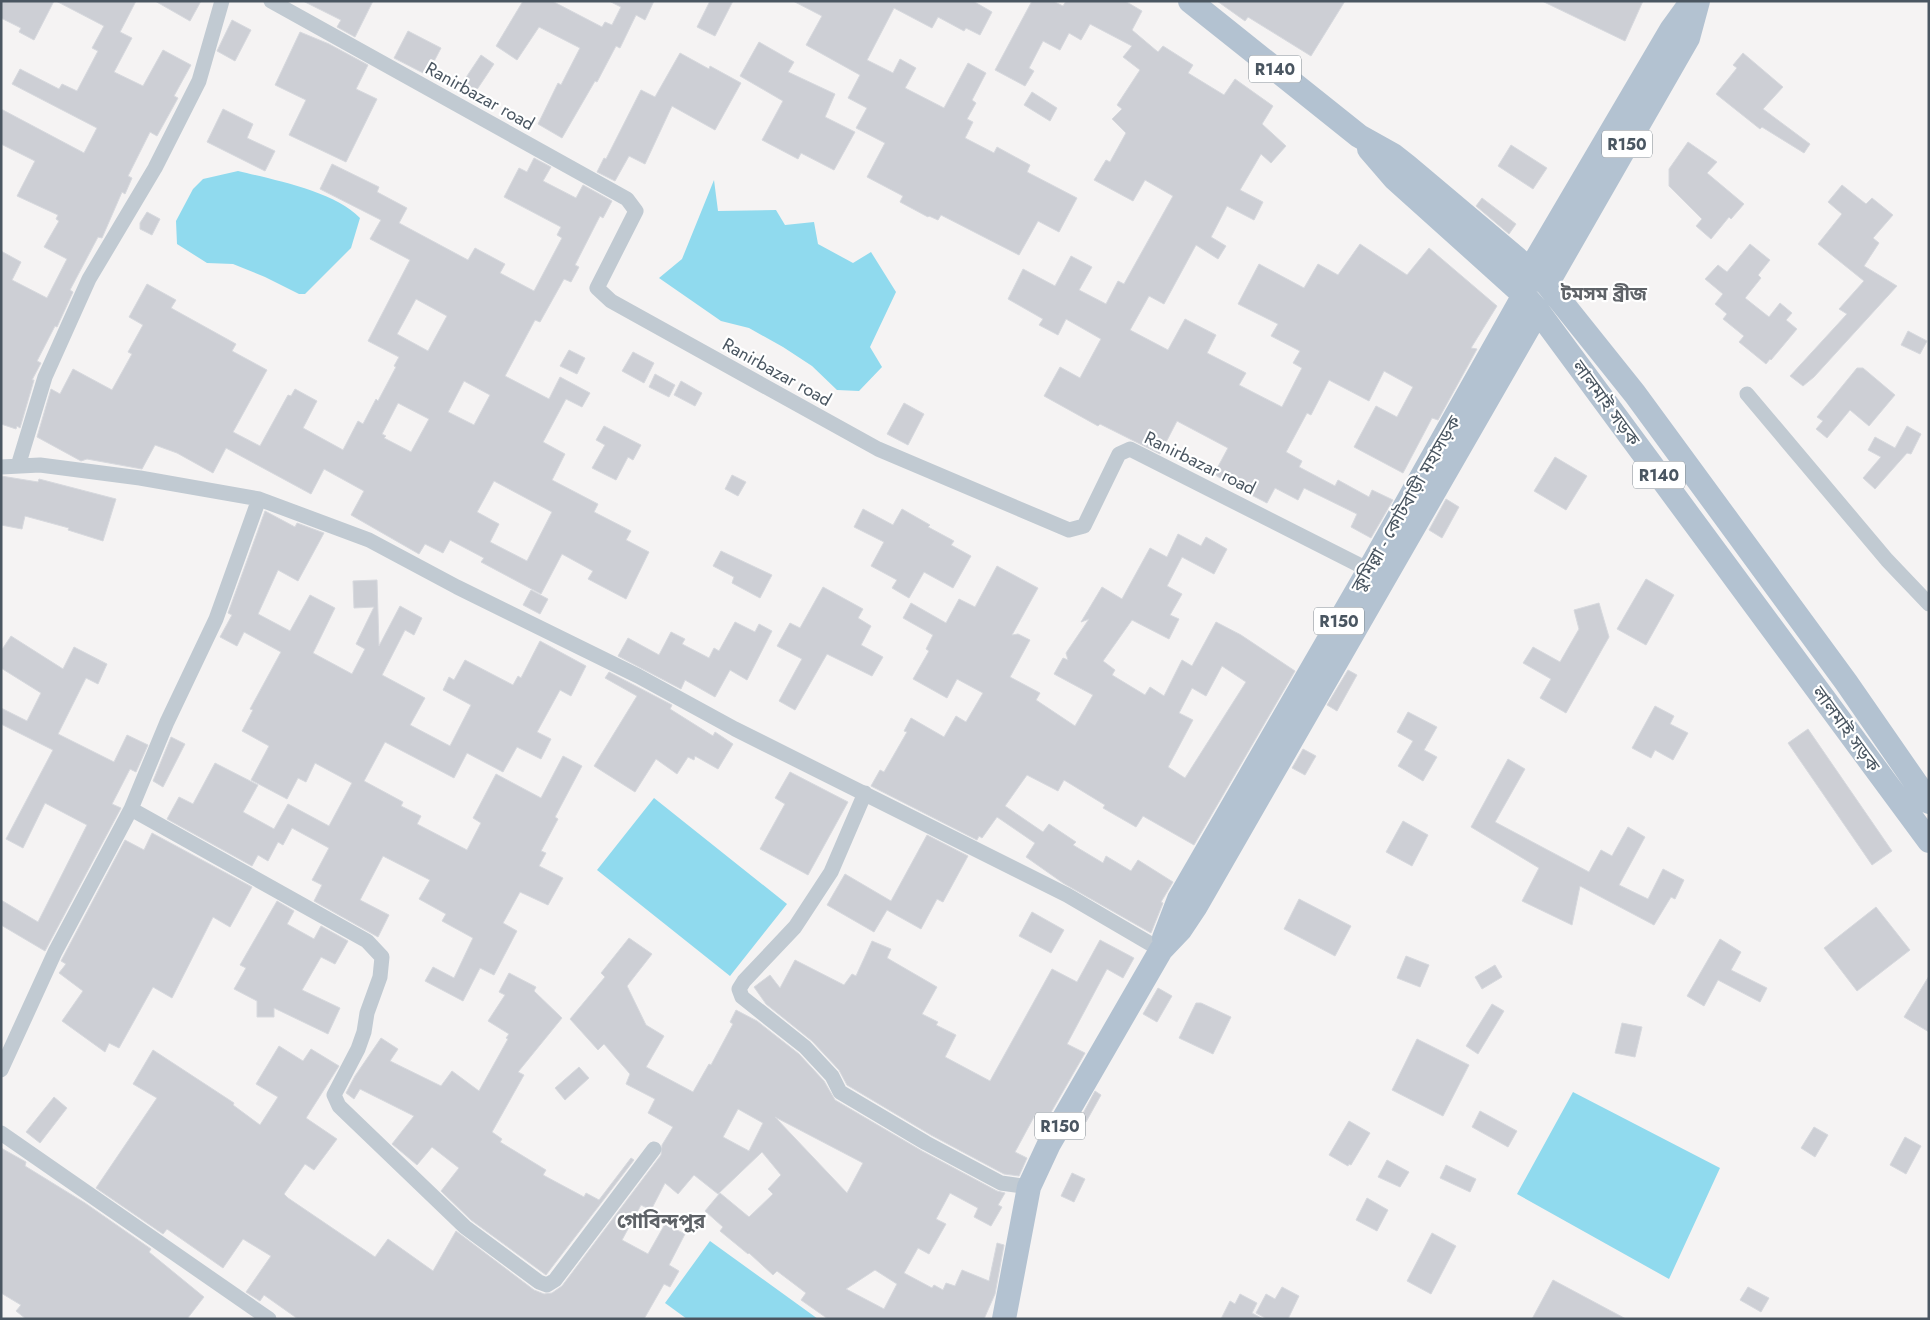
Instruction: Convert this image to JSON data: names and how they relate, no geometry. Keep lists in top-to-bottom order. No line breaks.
{"streets":{"main road":["R140","R150","লালমাই সড়ক","কুমিল্লা - কোটবাড়ী মহাসড়ক"],"street":["Ranirbazar road"]},"crossings":[["Ranirbazar road","কুমিল্লা - কোটবাড়ী মহাসড়ক"],["R150","লালমাই সড়ক"],["লালমাই সড়ক","কুমিল্লা - কোটবাড়ী মহাসড়ক"]],"districts":["টমসম ব্রীজ","গোবিন্দপুর"]}
